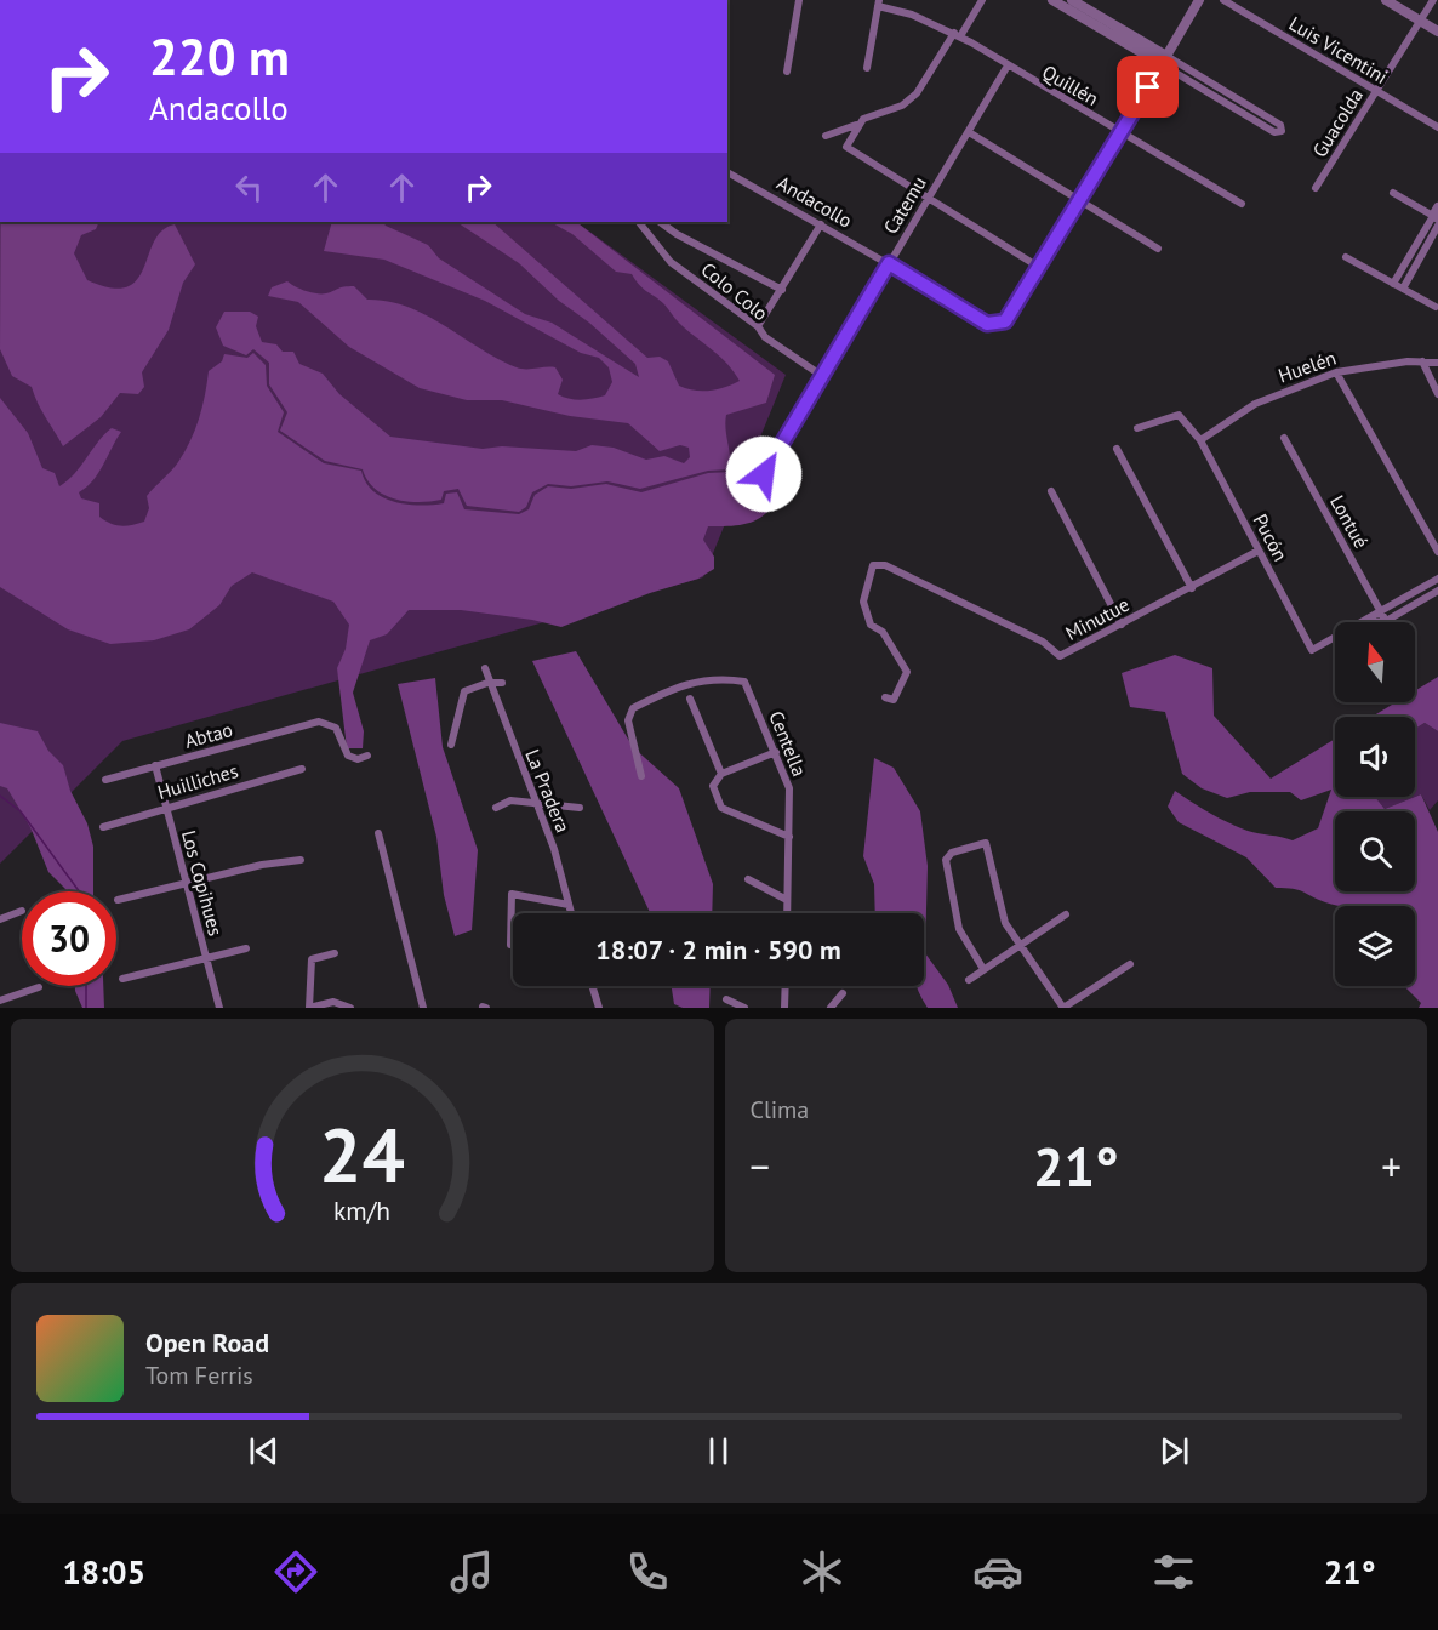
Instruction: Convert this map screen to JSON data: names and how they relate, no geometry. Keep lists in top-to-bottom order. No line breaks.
{"streets":{"street":["Luis Vicentini","Quillén","Guacolda","Andacollo","Catemu","Colo Colo","Huelén","Lontué","Pucón","Minutue","Abtao","Centella","Huilliches","La Pradera","Los Copihues"]},"crossings":[["Luis Vicentini","Guacolda"],["Quillén","Catemu"],["Andacollo","Catemu"],["Catemu","Colo Colo"],["Huelén","Pucón"],["Pucón","Minutue"],["Abtao","Los Copihues"],["Huilliches","Los Copihues"]],"north":"top","page":{"turn":["220 m","Andacollo"],"limit":"30","trip":"18:07 · 2 min · 590 m","tile":"Clima","heat":["−","21°","+"],"song":["Open Road","Tom Ferris"],"tabs":["18:05","21°"],"gauge":["24","km/h"]}}
